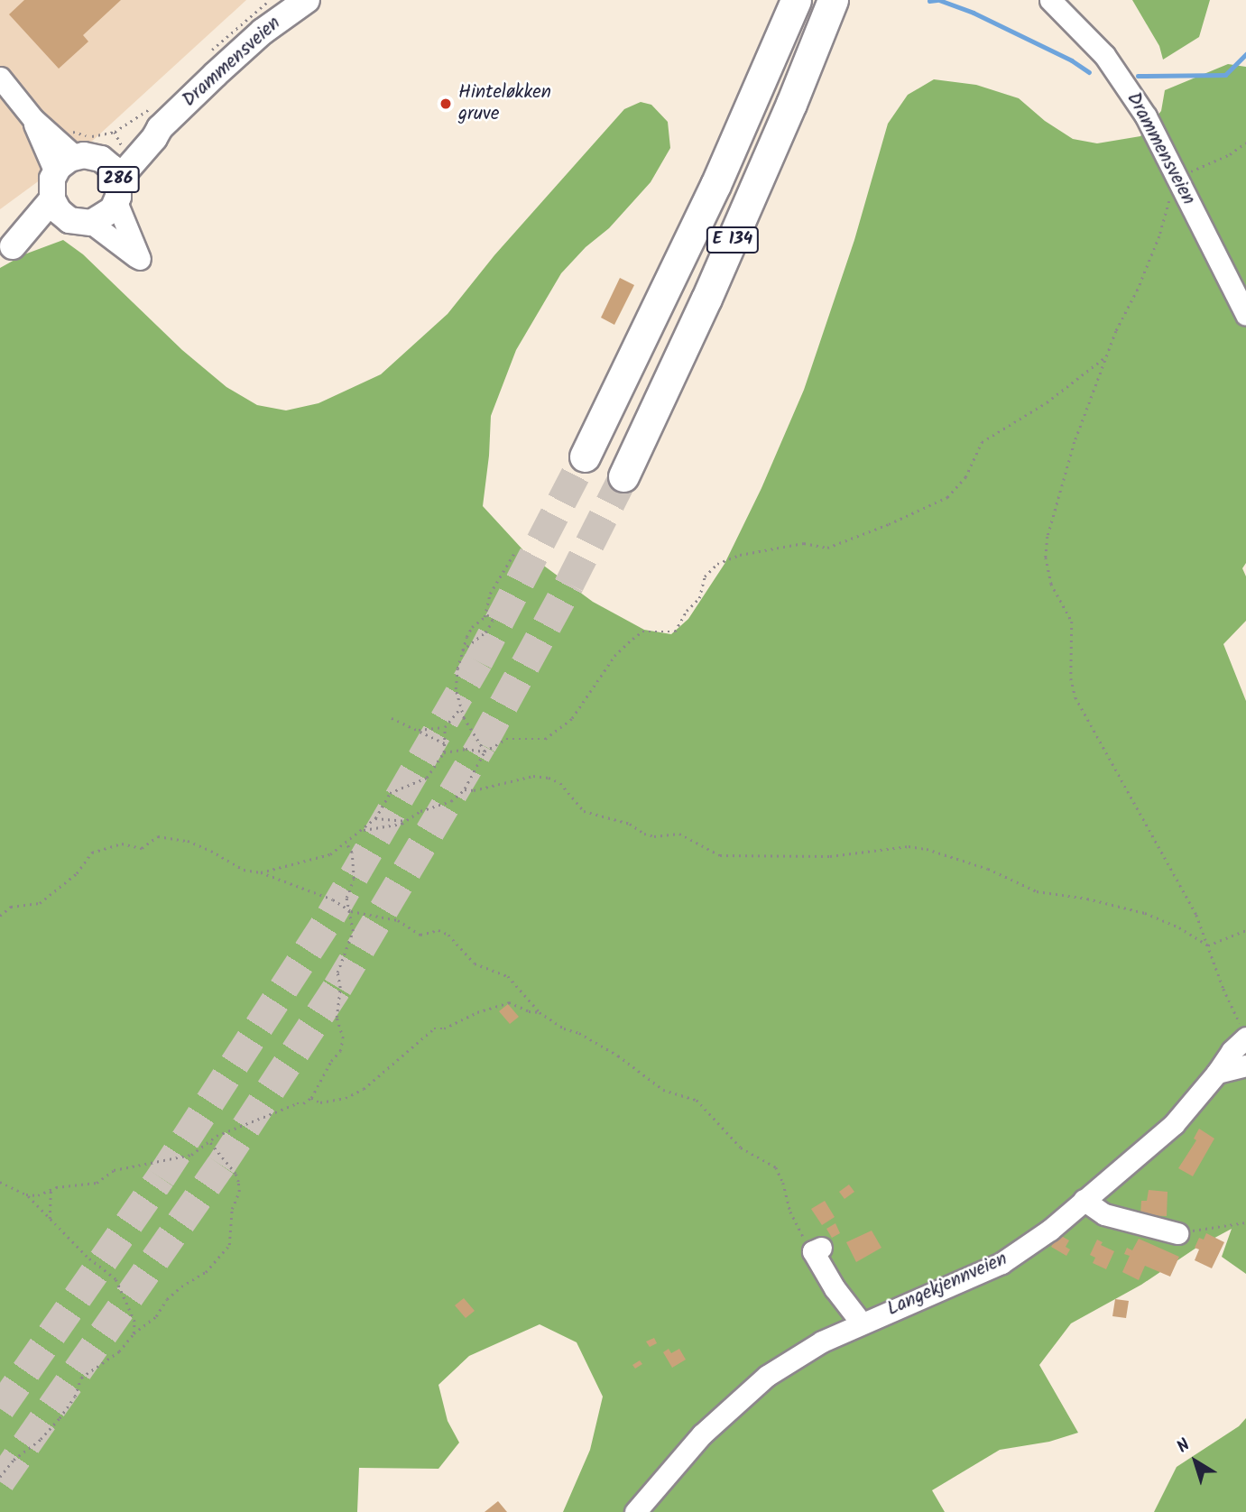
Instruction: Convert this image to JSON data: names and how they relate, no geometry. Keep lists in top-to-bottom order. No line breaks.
{"streets":{"highway":["E 134"],"main road":["Drammensveien","286"],"street":["Langekjennveien"]},"crossings":[["Drammensveien","286"]],"places":["Hinteløkken gruve"],"north":"top left"}
